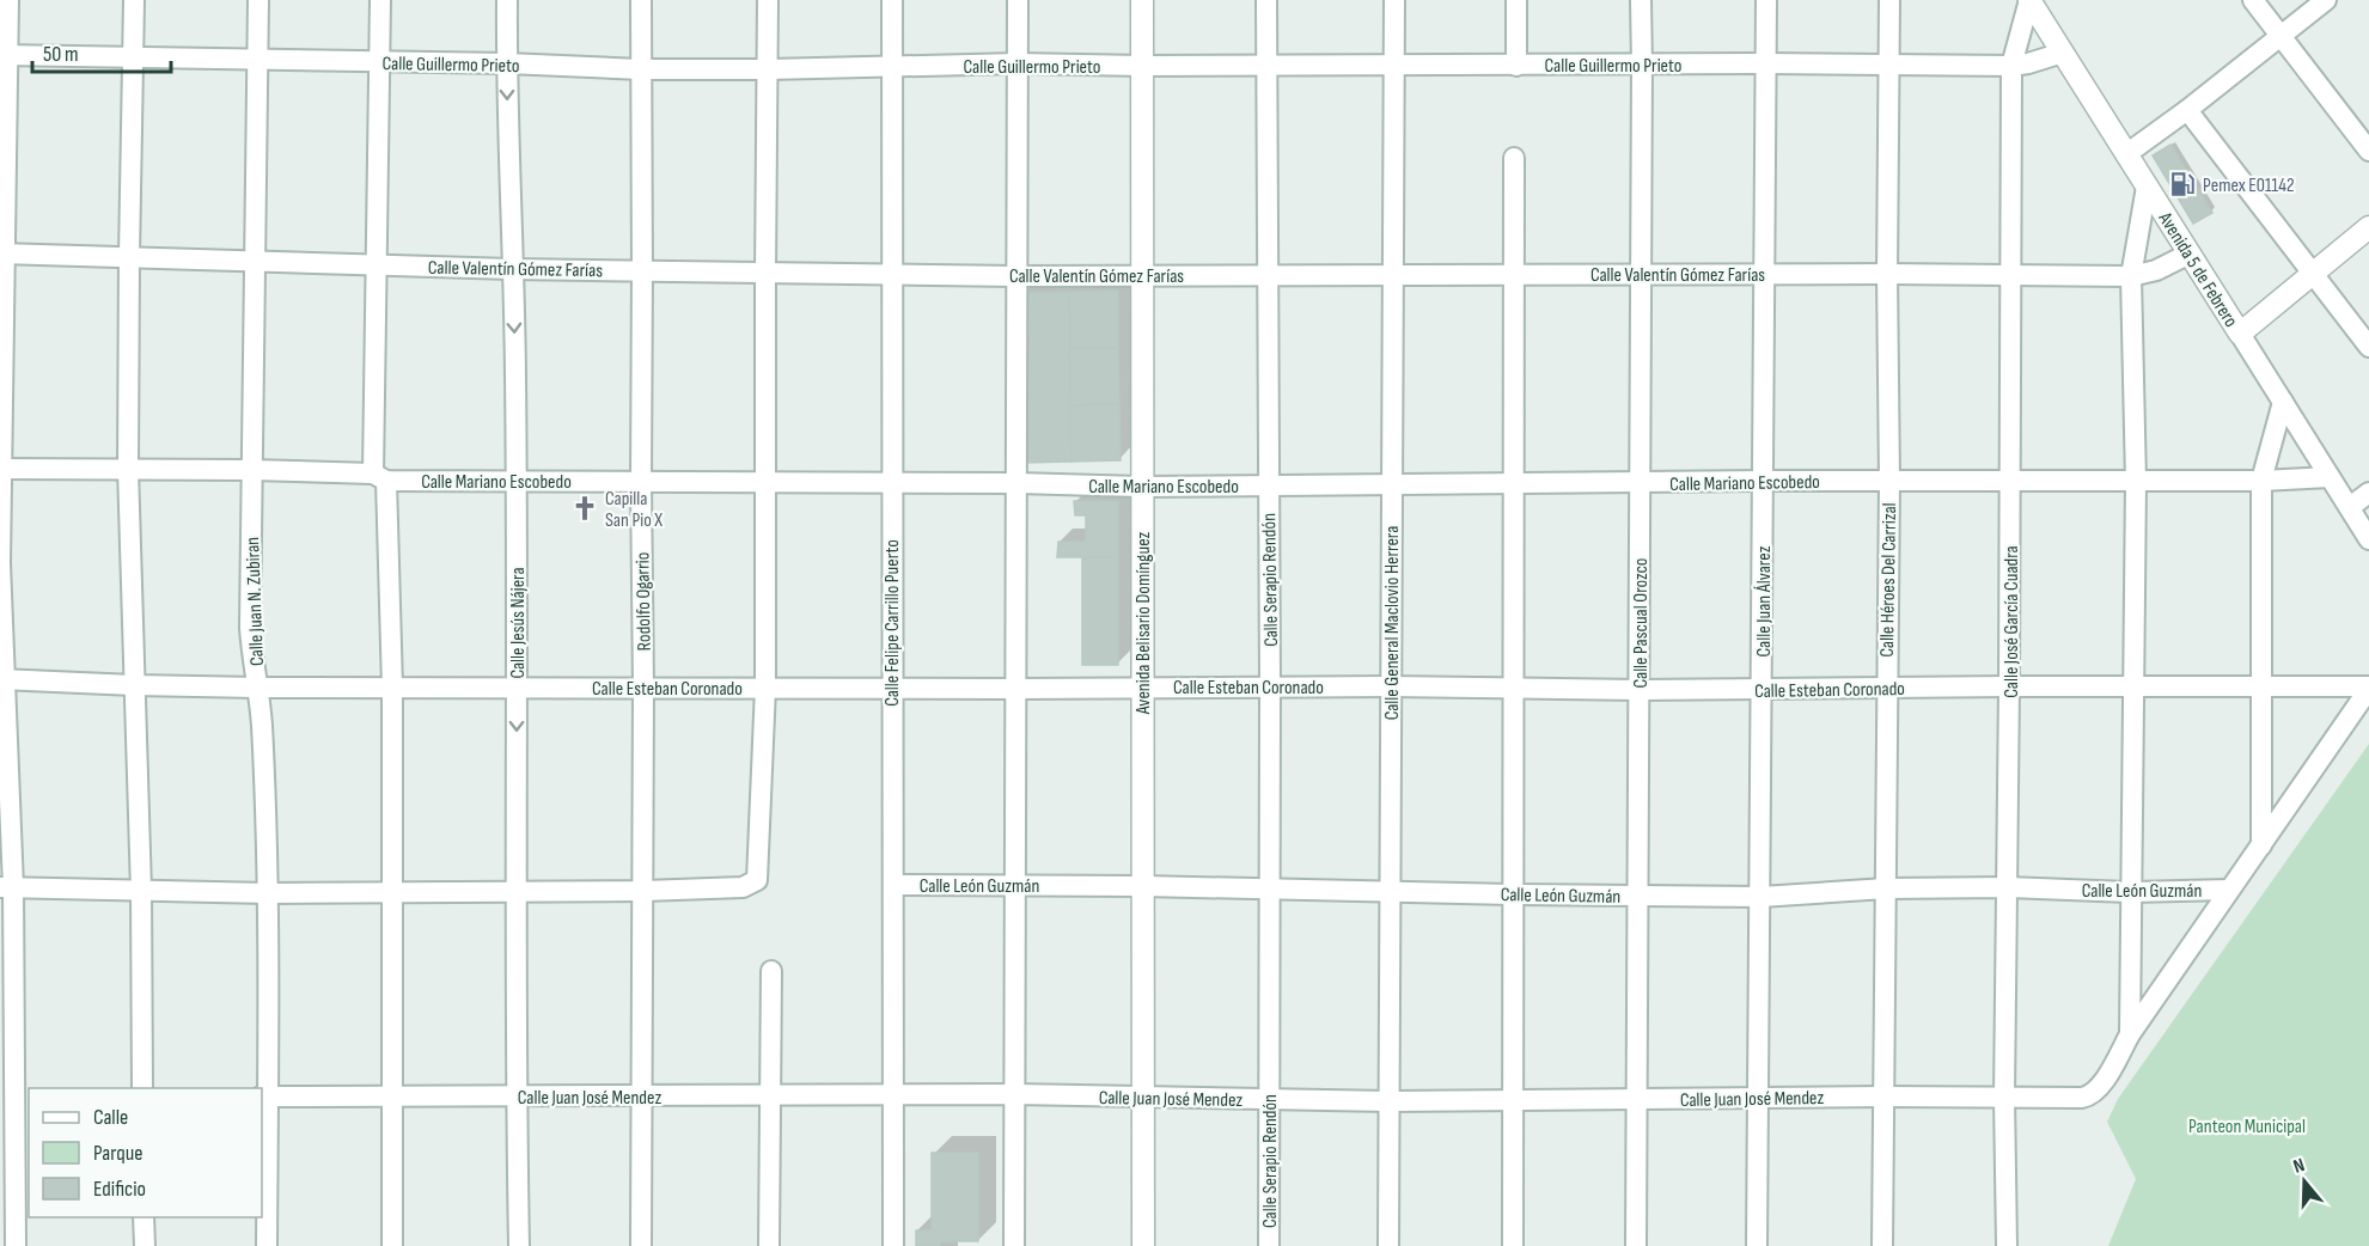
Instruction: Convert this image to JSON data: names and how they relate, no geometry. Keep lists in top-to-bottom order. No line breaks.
{"streets":{"street":["Calle Guillermo Prieto","Calle Valentín Gómez Farías","Avenida 5 de Febrero","Calle Mariano Escobedo","Calle Serapio Rendón","Calle Héroes Del Carrizal","Calle Juan N. Zubiran","Rodolfo Ogarrio","Calle Juan Álvarez","Calle José García Cuadra","Calle Jesús Nájera","Calle Felipe Carrillo Puerto","Avenida Belisario Domínguez","Calle General Maclovio Herrera","Calle Pascual Orozco","Calle Esteban Coronado","Calle León Guzmán","Calle Juan José Mendez"]},"crossings":[["Calle Guillermo Prieto","Avenida 5 de Febrero"],["Calle Guillermo Prieto","Calle Serapio Rendón"],["Calle Guillermo Prieto","Calle Héroes Del Carrizal"],["Calle Guillermo Prieto","Calle Juan N. Zubiran"],["Calle Guillermo Prieto","Rodolfo Ogarrio"],["Calle Guillermo Prieto","Calle Juan Álvarez"],["Calle Guillermo Prieto","Calle José García Cuadra"],["Calle Guillermo Prieto","Calle Jesús Nájera"],["Calle Guillermo Prieto","Calle Felipe Carrillo Puerto"],["Calle Guillermo Prieto","Avenida Belisario Domínguez"],["Calle Guillermo Prieto","Calle General Maclovio Herrera"],["Calle Guillermo Prieto","Calle Pascual Orozco"],["Calle Valentín Gómez Farías","Avenida 5 de Febrero"],["Calle Valentín Gómez Farías","Calle Serapio Rendón"],["Calle Valentín Gómez Farías","Calle Héroes Del Carrizal"],["Calle Valentín Gómez Farías","Calle Juan N. Zubiran"],["Calle Valentín Gómez Farías","Rodolfo Ogarrio"],["Calle Valentín Gómez Farías","Calle Juan Álvarez"],["Calle Valentín Gómez Farías","Calle José García Cuadra"],["Calle Valentín Gómez Farías","Calle Jesús Nájera"],["Calle Valentín Gómez Farías","Calle Felipe Carrillo Puerto"],["Calle Valentín Gómez Farías","Avenida Belisario Domínguez"],["Calle Valentín Gómez Farías","Calle General Maclovio Herrera"],["Calle Valentín Gómez Farías","Calle Pascual Orozco"],["Avenida 5 de Febrero","Calle Mariano Escobedo"],["Avenida 5 de Febrero","Calle José García Cuadra"],["Calle Mariano Escobedo","Calle Serapio Rendón"],["Calle Mariano Escobedo","Calle Héroes Del Carrizal"],["Calle Mariano Escobedo","Calle Juan N. Zubiran"],["Calle Mariano Escobedo","Rodolfo Ogarrio"],["Calle Mariano Escobedo","Calle Juan Álvarez"],["Calle Mariano Escobedo","Calle José García Cuadra"],["Calle Mariano Escobedo","Calle Jesús Nájera"],["Calle Mariano Escobedo","Calle Felipe Carrillo Puerto"],["Calle Mariano Escobedo","Avenida Belisario Domínguez"],["Calle Mariano Escobedo","Calle General Maclovio Herrera"],["Calle Mariano Escobedo","Calle Pascual Orozco"],["Calle Serapio Rendón","Calle Esteban Coronado"],["Calle Serapio Rendón","Calle León Guzmán"],["Calle Serapio Rendón","Calle Juan José Mendez"],["Calle Héroes Del Carrizal","Calle Esteban Coronado"],["Calle Héroes Del Carrizal","Calle León Guzmán"],["Calle Héroes Del Carrizal","Calle Juan José Mendez"],["Calle Juan N. Zubiran","Calle Esteban Coronado"],["Calle Juan N. Zubiran","Calle Juan José Mendez"],["Rodolfo Ogarrio","Calle Esteban Coronado"],["Rodolfo Ogarrio","Calle Juan José Mendez"],["Calle Juan Álvarez","Calle Esteban Coronado"],["Calle Juan Álvarez","Calle León Guzmán"],["Calle Juan Álvarez","Calle Juan José Mendez"],["Calle José García Cuadra","Calle Esteban Coronado"],["Calle José García Cuadra","Calle León Guzmán"],["Calle José García Cuadra","Calle Juan José Mendez"],["Calle Jesús Nájera","Calle Esteban Coronado"],["Calle Jesús Nájera","Calle Juan José Mendez"],["Calle Felipe Carrillo Puerto","Calle Esteban Coronado"],["Calle Felipe Carrillo Puerto","Calle León Guzmán"],["Calle Felipe Carrillo Puerto","Calle Juan José Mendez"],["Avenida Belisario Domínguez","Calle Esteban Coronado"],["Avenida Belisario Domínguez","Calle León Guzmán"],["Avenida Belisario Domínguez","Calle Juan José Mendez"],["Calle General Maclovio Herrera","Calle Esteban Coronado"],["Calle General Maclovio Herrera","Calle León Guzmán"],["Calle General Maclovio Herrera","Calle Juan José Mendez"],["Calle Pascual Orozco","Calle Esteban Coronado"],["Calle Pascual Orozco","Calle León Guzmán"],["Calle Pascual Orozco","Calle Juan José Mendez"]],"parks":["Panteon Municipal"],"places":{"fuel station":["Pemex E01142"],"church":["Capilla San Pio X"]},"legend":["Calle","Parque","Edificio"],"scale_bar":"50 m","north":"top"}
